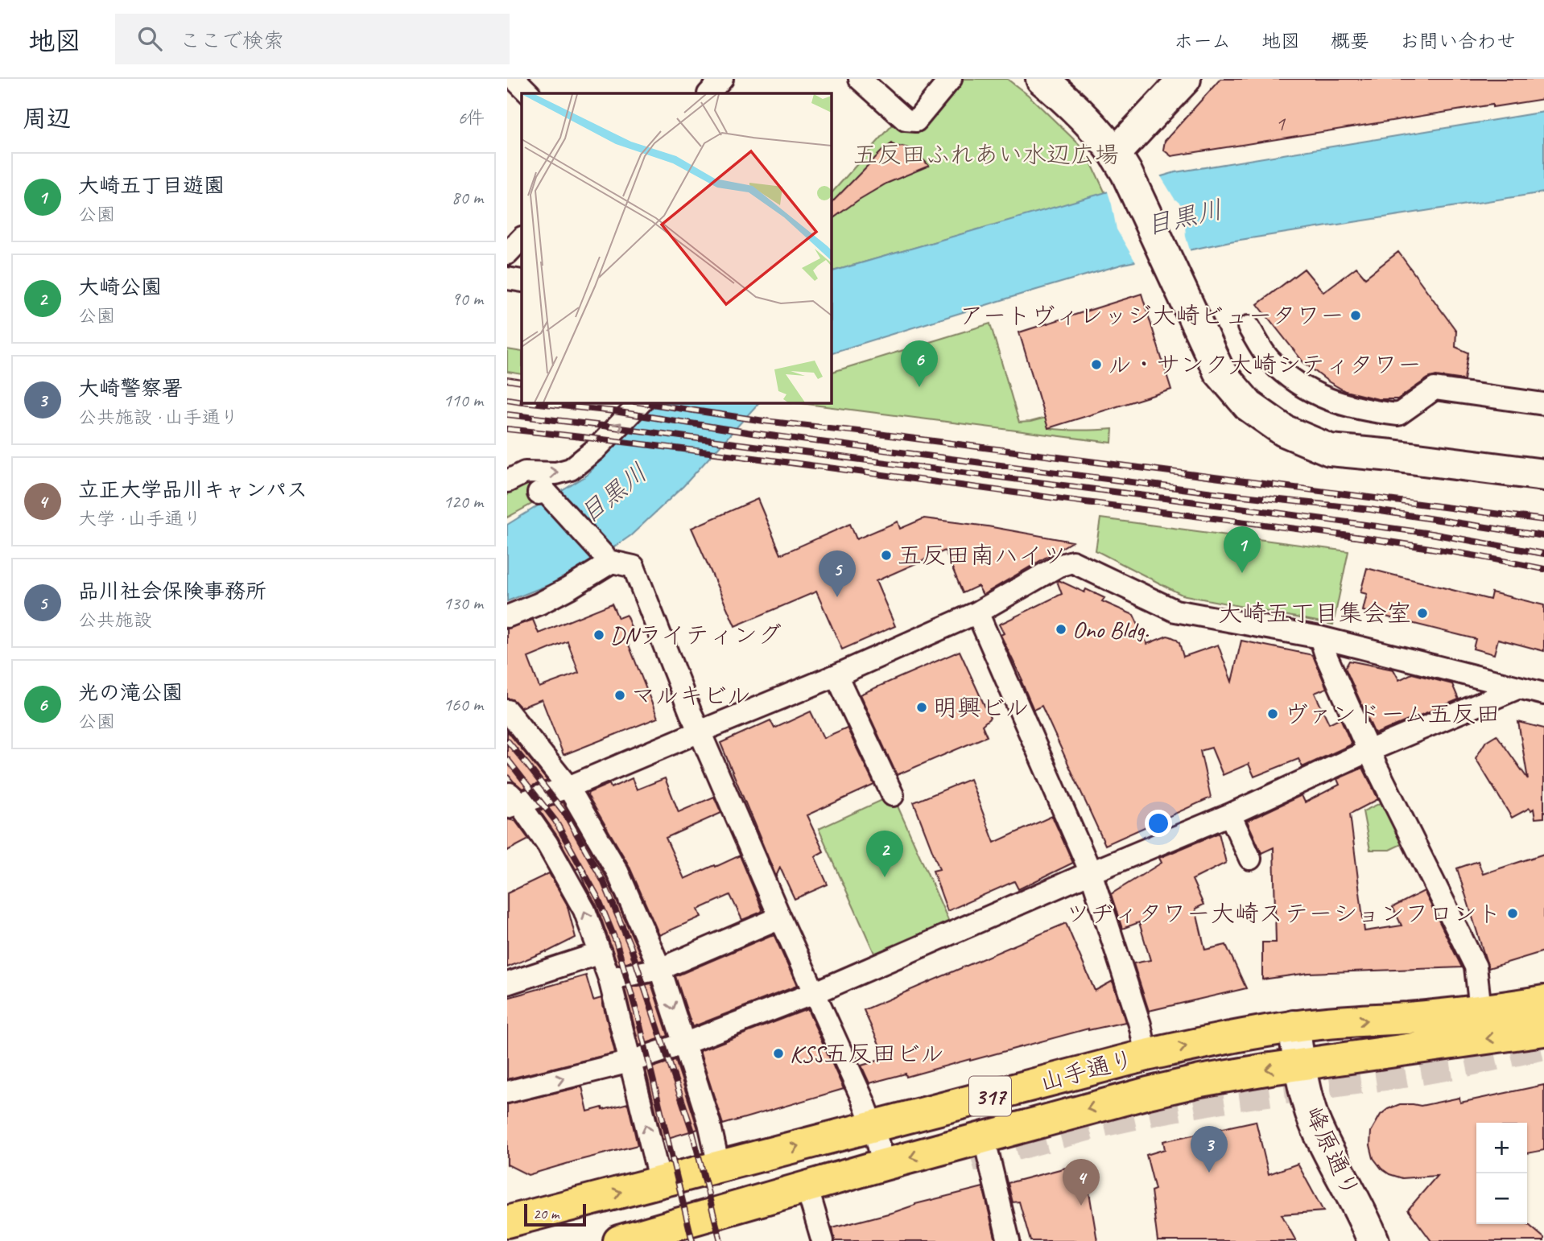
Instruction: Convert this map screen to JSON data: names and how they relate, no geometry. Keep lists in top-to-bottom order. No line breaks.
{"streets":{"main road":["山手通り","317"],"street":["峰原通り"]},"crossings":[["山手通り","峰原通り"]],"water":["目黒川"],"parks":["五反田ふれあい水辺広場"],"places":["アートヴィレッジ大崎ビュータワー","ル・サンク大崎シティタワー","五反田南ハイツ","大崎五丁目集会室","Ono Bldg.","DNライティング","マルキビル","明興ビル","ヴァンドーム五反田","ツヂィタワー大崎ステーションフロント","KSS五反田ビル"],"house_numbers":["1"],"scale_bar":"20 m","page":{"header":"地図","search":"ここで検索","nav":["ホーム","地図","概要","お問い合わせ"],"heading":["周辺","6件"],"list":[{"mark":"1","name":"大崎五丁目遊園","note":"公園","value":"80 m"},{"mark":"2","name":"大崎公園","note":"公園","value":"90 m"},{"mark":"3","name":"大崎警察署","note":"公共施設 · 山手通り","value":"110 m"},{"mark":"4","name":"立正大学品川キャンパス","note":"大学 · 山手通り","value":"120 m"},{"mark":"5","name":"品川社会保険事務所","note":"公共施設","value":"130 m"},{"mark":"6","name":"光の滝公園","note":"公園","value":"160 m"}],"pins":["6","1","5","2","3","4"],"map_buttons":["+","−"],"scale":"20 m"}}
